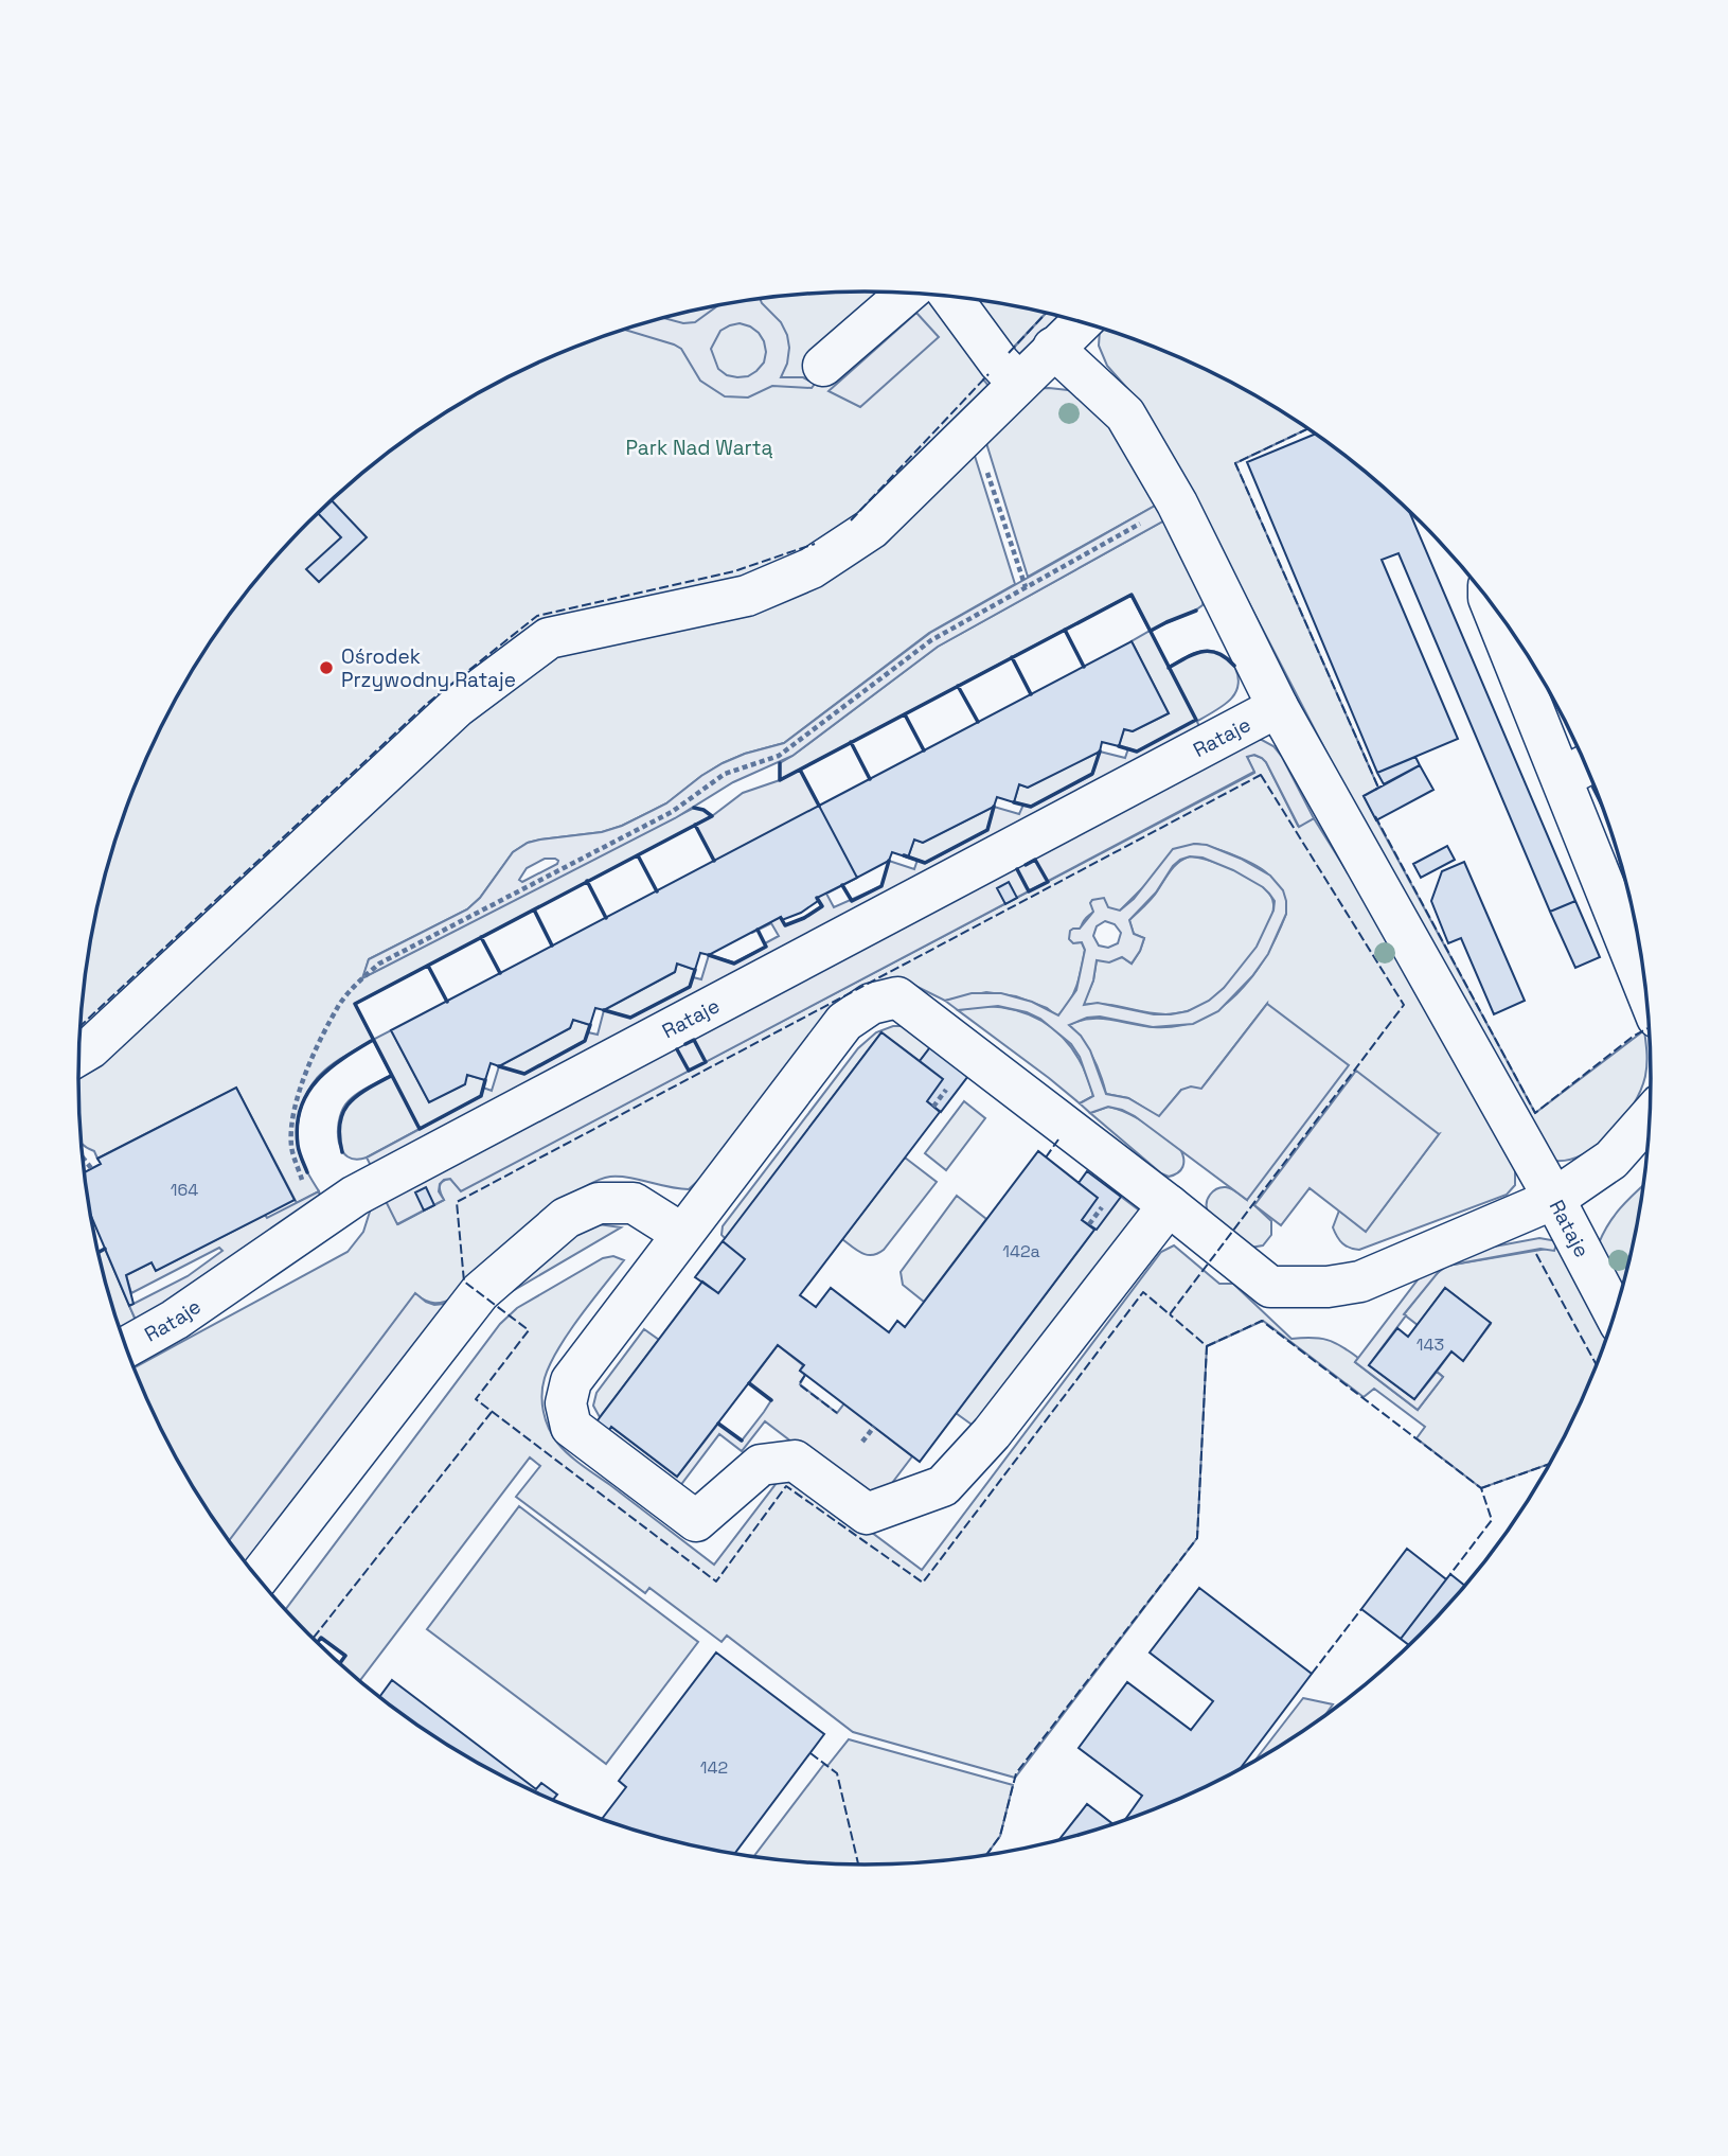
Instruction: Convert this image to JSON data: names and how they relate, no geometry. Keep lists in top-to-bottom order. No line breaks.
{"streets":{"street":["Rataje"]},"parks":["Park Nad Wartą"],"places":["Ośrodek Przywodny Rataje"],"house_numbers":["164","142a","143","142"]}
